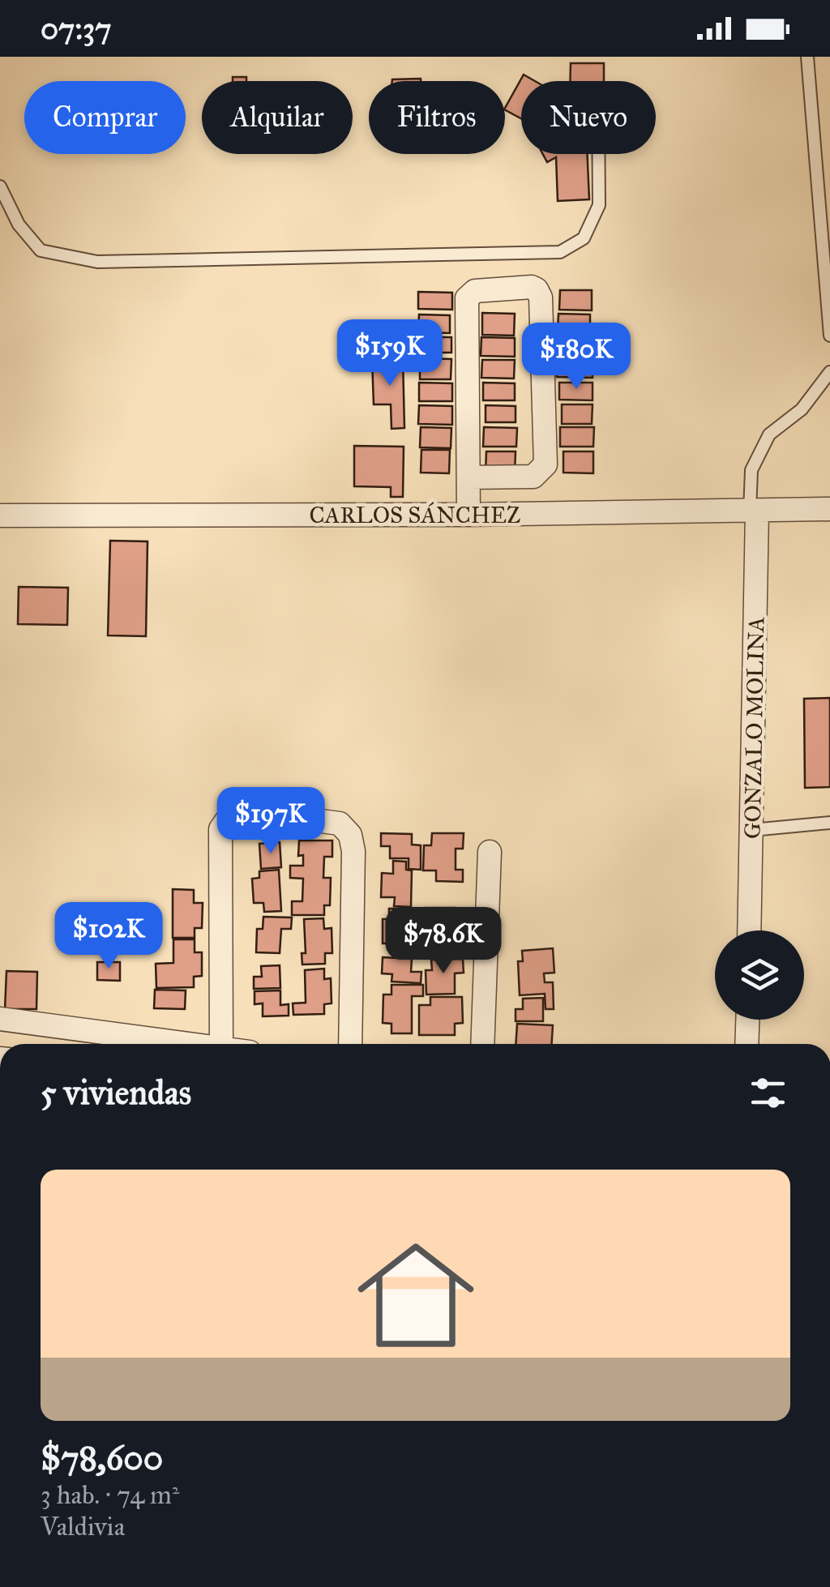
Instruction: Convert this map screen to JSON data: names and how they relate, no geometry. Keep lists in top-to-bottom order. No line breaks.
{"streets":{"street":["CARLOS SÁNCHEZ","GONZALO MOLINA"]},"crossings":[["CARLOS SÁNCHEZ","GONZALO MOLINA"]],"page":{"status":"07:37","chip":["Comprar","Alquilar","Filtros","Nuevo"],"price":["$159K","$180K","$197K","$102K","$78.6K"],"heading":"5 viviendas","list":[{"name":"$78,600","note":"3 hab. · 74 m² · Valdivia"}]}}
